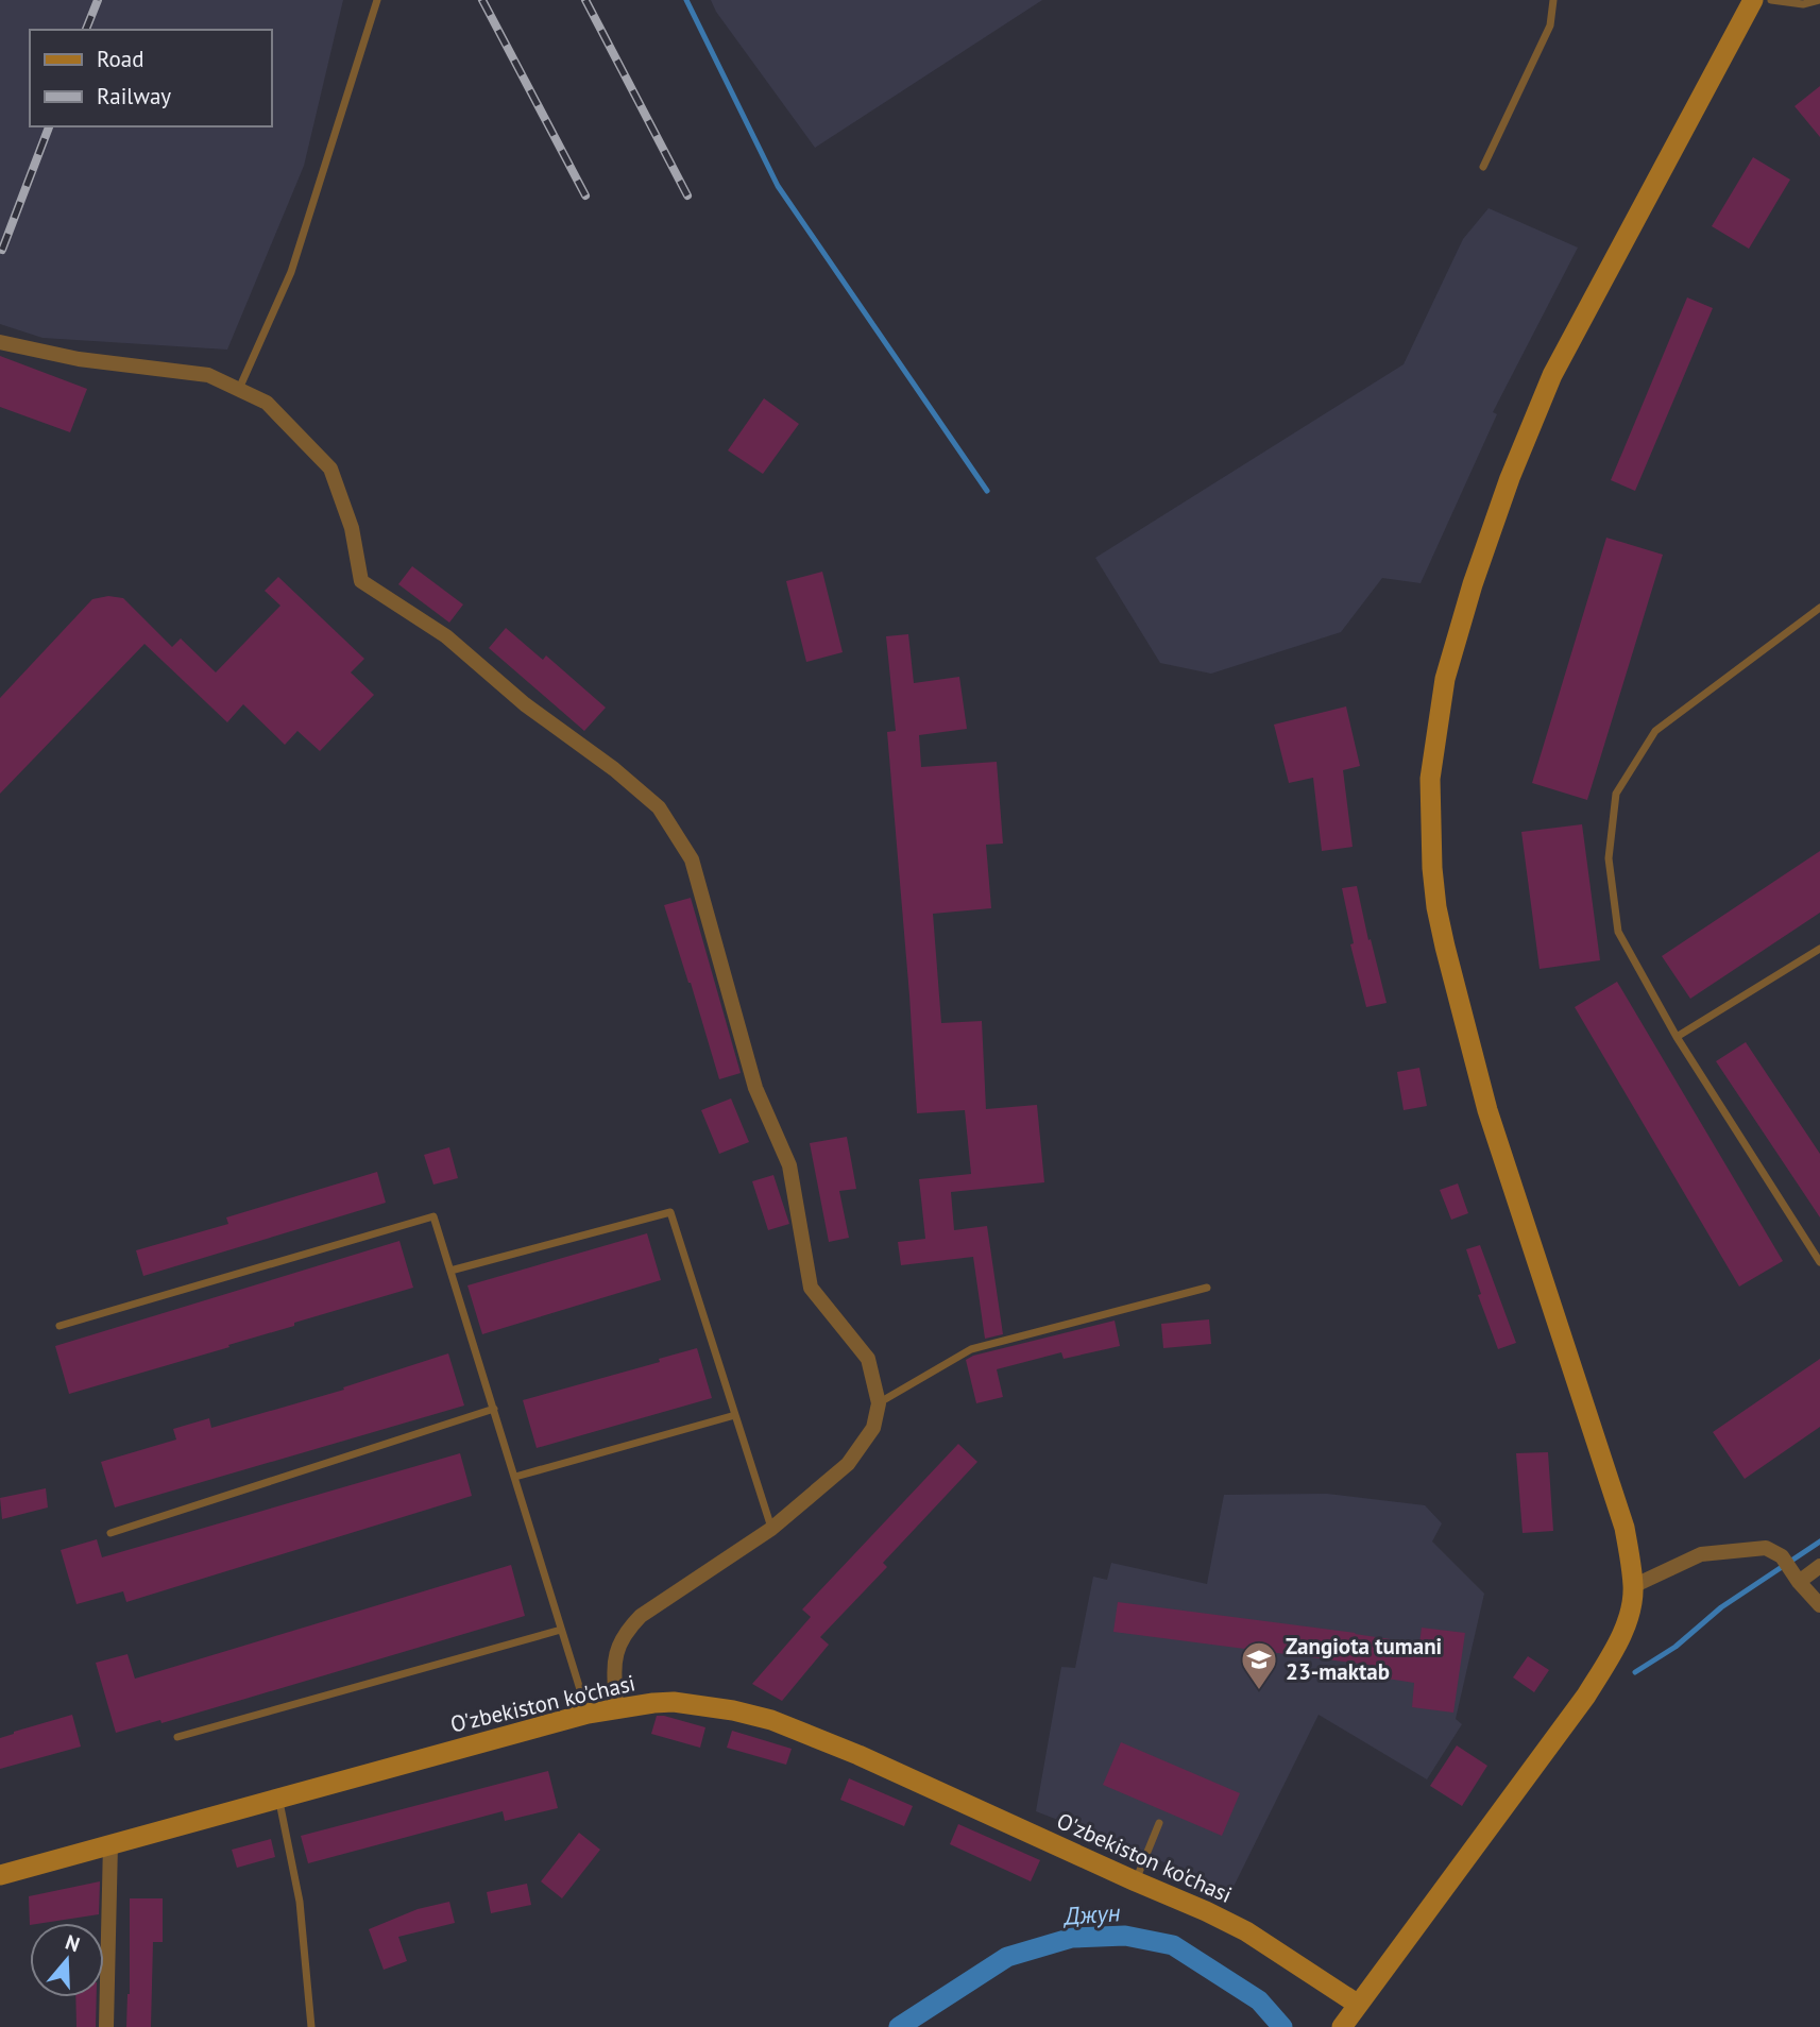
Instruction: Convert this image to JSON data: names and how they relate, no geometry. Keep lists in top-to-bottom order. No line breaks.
{"streets":{"main road":["O'zbekiston ko'chasi"]},"water":["Джун"],"places":{"school or university":["Zangiota tumani 23-maktab"]},"legend":["Road","Railway"],"north":"top"}
